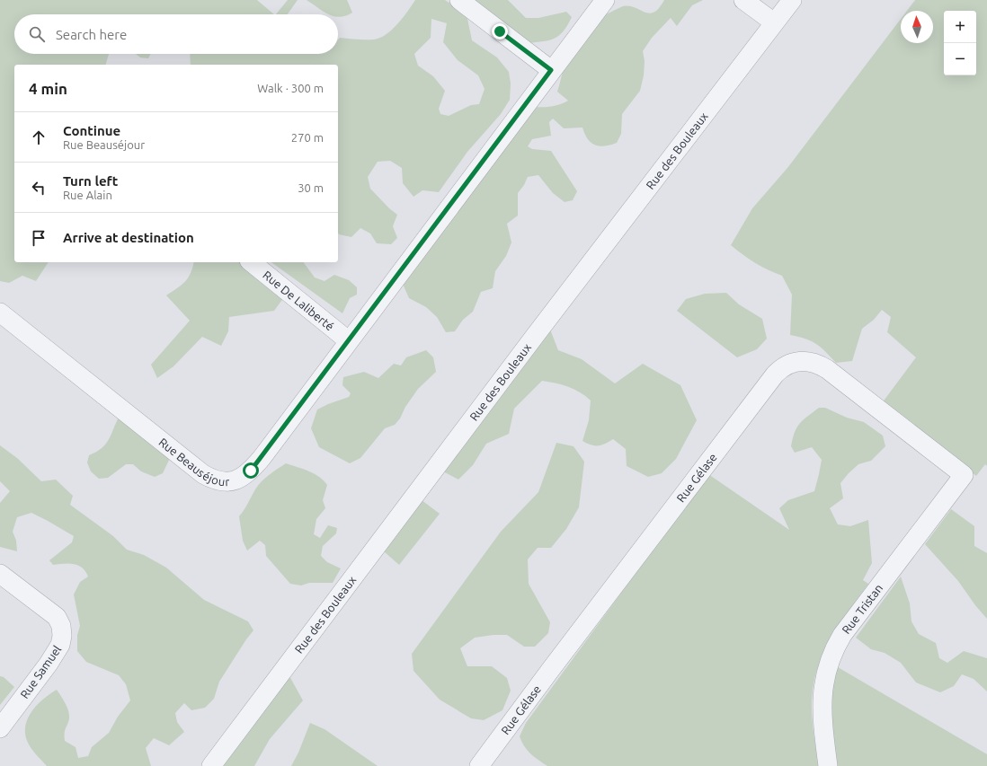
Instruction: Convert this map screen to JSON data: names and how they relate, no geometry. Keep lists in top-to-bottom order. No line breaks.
{"streets":{"street":["Rue des Bouleaux","Rue De Laliberté","Rue Beauséjour","Rue Gélase","Rue Tristan","Rue Samuel"]},"crossings":[["Rue De Laliberté","Rue Beauséjour"],["Rue Gélase","Rue Tristan"]],"north":"top","page":{"map_buttons":["+","−"],"search":"Search here","heading":["4 min","Walk · 300 m"],"list":[["Continue","Rue Beauséjour","270 m"],["Turn left","Rue Alain","30 m"],"Arrive at destination"]}}
